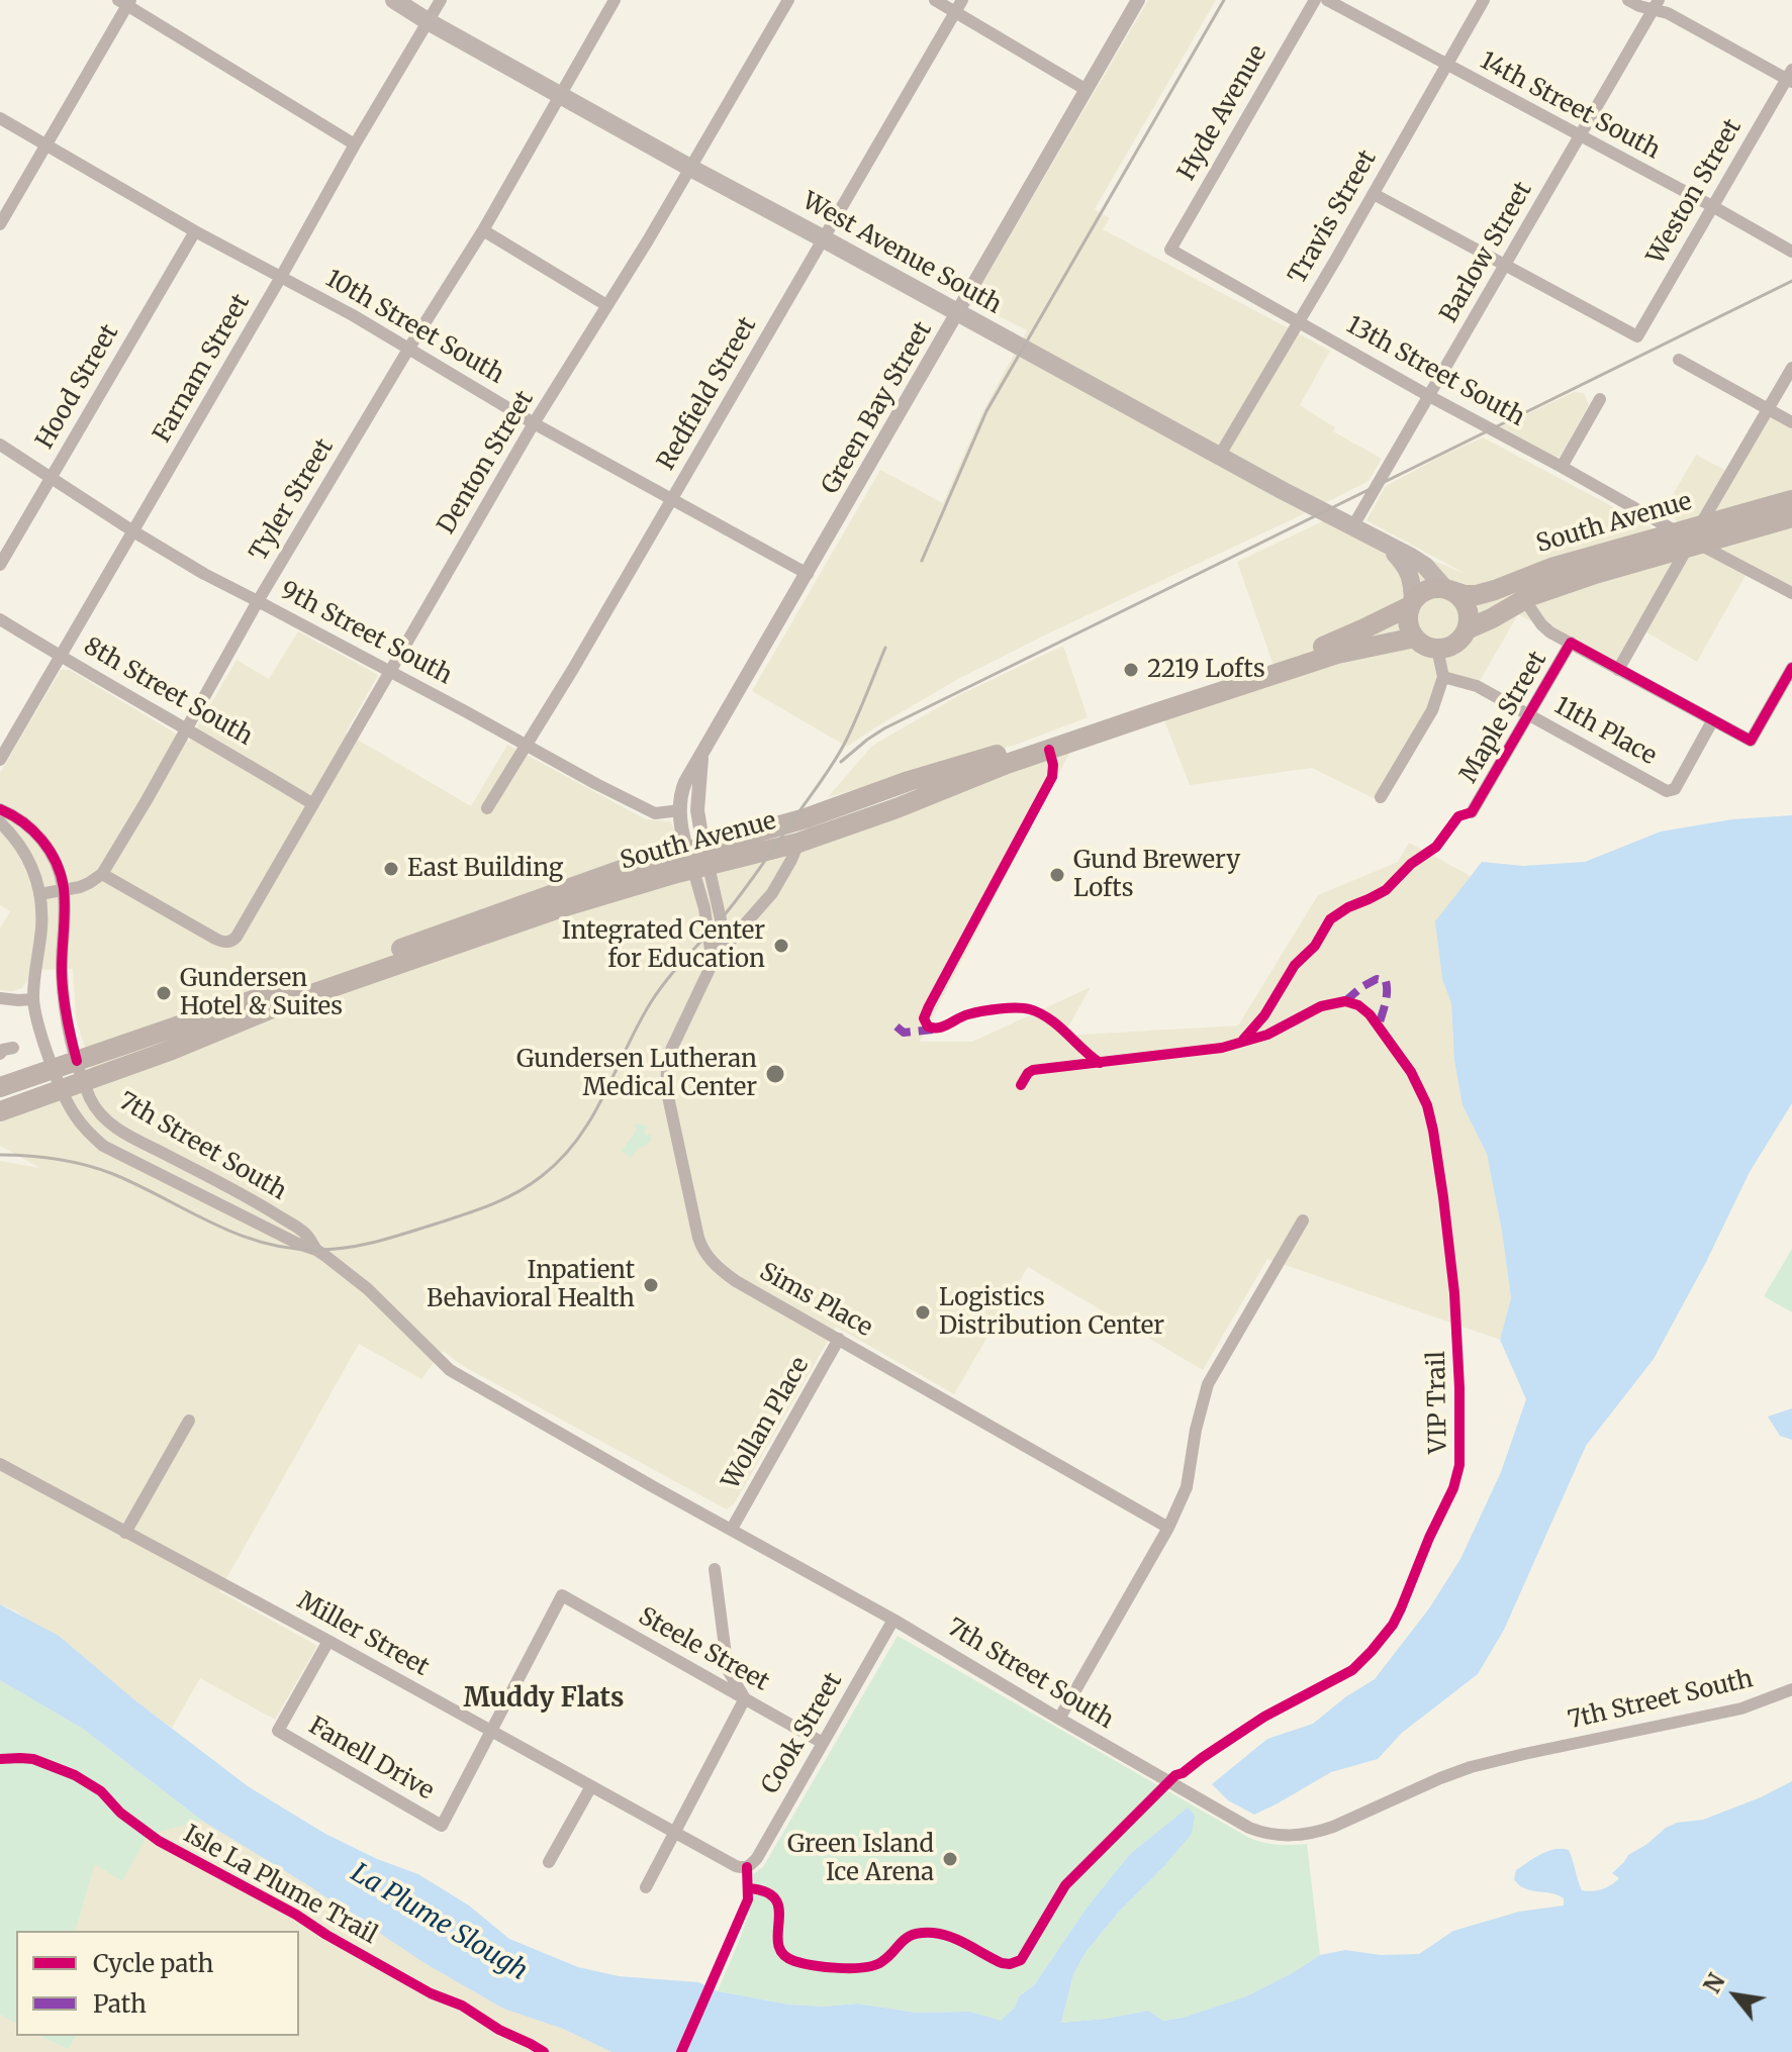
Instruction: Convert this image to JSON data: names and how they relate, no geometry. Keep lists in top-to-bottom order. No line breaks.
{"streets":{"highway":["South Avenue"],"main road":["West Avenue South"],"street":["14th Street South","Hyde Avenue","Weston Street","Travis Street","Barlow Street","10th Street South","Farnam Street","13th Street South","Hood Street","Redfield Street","Green Bay Street","Denton Street","Tyler Street","9th Street South","8th Street South","Maple Street","11th Place","7th Street South","Sims Place","Wollan Place","Miller Street","Steele Street","Cook Street","Fanell Drive"],"cycle path":["VIP Trail","Isle La Plume Trail"]},"crossings":[["14th Street South","Weston Street"],["14th Street South","Travis Street"],["14th Street South","Barlow Street"],["Hyde Avenue","13th Street South"],["Weston Street","Barlow Street"],["Travis Street","West Avenue South"],["Travis Street","13th Street South"],["Barlow Street","West Avenue South"],["Barlow Street","13th Street South"],["West Avenue South","Farnam Street"],["West Avenue South","Redfield Street"],["West Avenue South","Green Bay Street"],["West Avenue South","Denton Street"],["West Avenue South","Tyler Street"],["West Avenue South","South Avenue"],["10th Street South","Farnam Street"],["10th Street South","Hood Street"],["10th Street South","Redfield Street"],["10th Street South","Green Bay Street"],["10th Street South","Denton Street"],["10th Street South","Tyler Street"],["Farnam Street","9th Street South"],["Farnam Street","8th Street South"],["13th Street South","South Avenue"],["Hood Street","9th Street South"],["Redfield Street","9th Street South"],["Green Bay Street","South Avenue"],["Green Bay Street","9th Street South"],["Denton Street","Tyler Street"],["Denton Street","9th Street South"],["Denton Street","8th Street South"],["Tyler Street","9th Street South"],["Tyler Street","8th Street South"],["South Avenue","7th Street South"],["South Avenue","Sims Place"],["Maple Street","11th Place"],["7th Street South","Wollan Place"],["7th Street South","Cook Street"],["Sims Place","Wollan Place"],["Miller Street","Steele Street"],["Miller Street","Cook Street"],["Miller Street","Fanell Drive"],["Steele Street","Cook Street"],["Steele Street","Fanell Drive"]],"districts":["Muddy Flats"],"water":["La Plume Slough"],"places":["2219 Lofts","East Building","Gund Brewery Lofts","Integrated Center for Education","Gundersen Hotel & Suites","Gundersen Lutheran Medical Center","Inpatient Behavioral Health","Logistics Distribution Center","Green Island Ice Arena"],"legend":["Cycle path","Path"],"north":"top left"}
